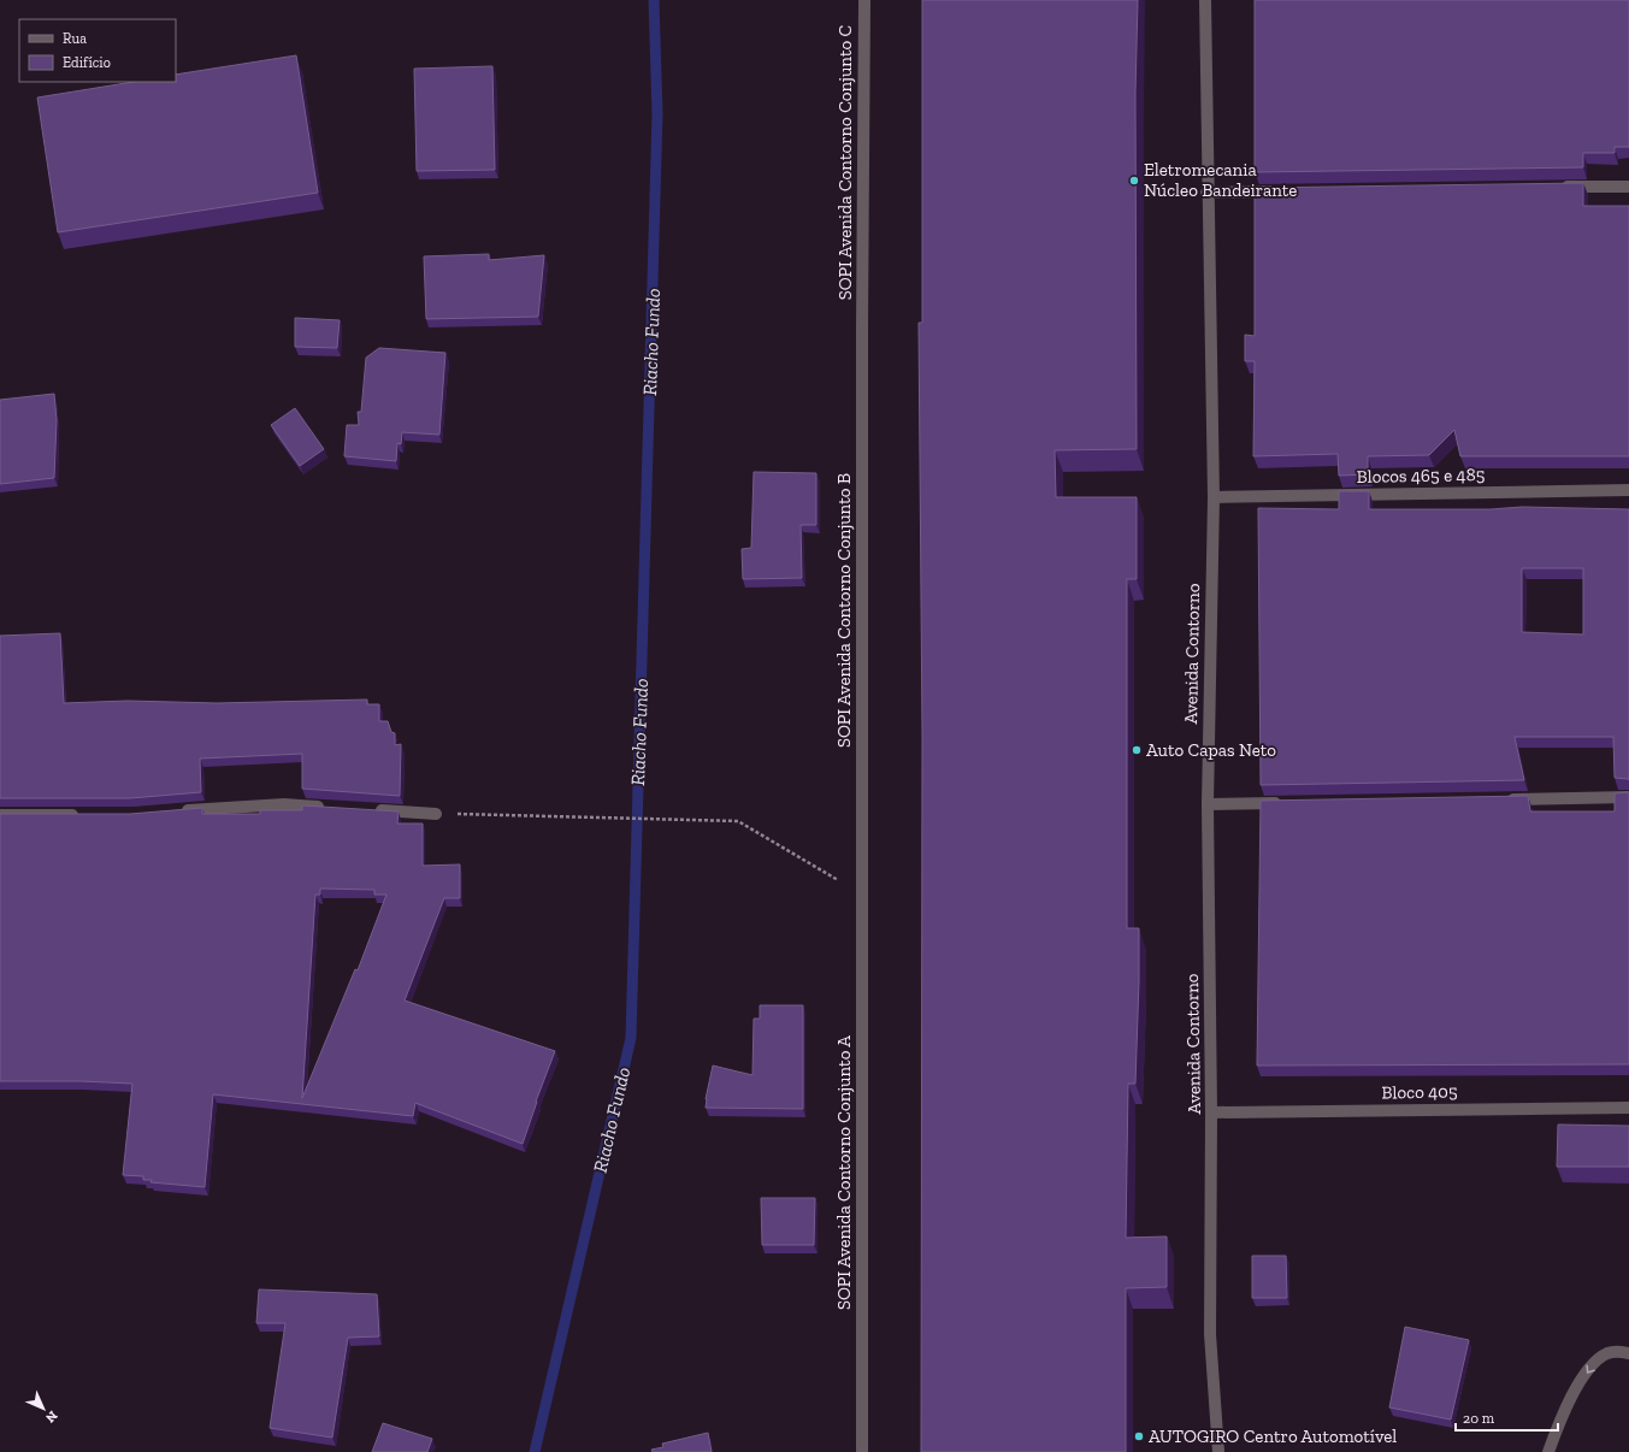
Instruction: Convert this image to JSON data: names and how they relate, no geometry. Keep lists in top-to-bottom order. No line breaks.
{"streets":{"street":["SOPI Avenida Contorno Conjunto C","Blocos 465 e 485","SOPI Avenida Contorno Conjunto B","Avenida Contorno","Bloco 405","SOPI Avenida Contorno Conjunto A"]},"crossings":[["SOPI Avenida Contorno Conjunto C","SOPI Avenida Contorno Conjunto B"],["Blocos 465 e 485","Avenida Contorno"],["SOPI Avenida Contorno Conjunto B","SOPI Avenida Contorno Conjunto A"],["Avenida Contorno","Bloco 405"]],"water":["Riacho Fundo"],"places":["Eletromecania Núcleo Bandeirante","Auto Capas Neto","AUTOGIRO Centro Automotível"],"legend":["Rua","Edifício"],"scale_bar":"20 m","north":"bottom right"}
